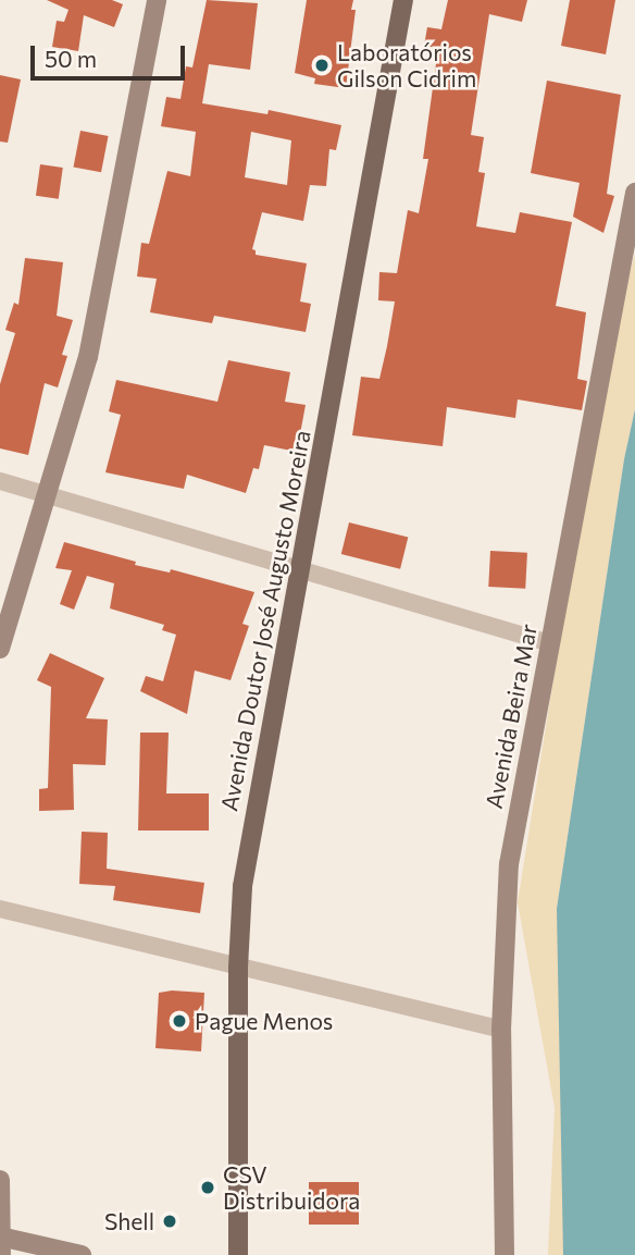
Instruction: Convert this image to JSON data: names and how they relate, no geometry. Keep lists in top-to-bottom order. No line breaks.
{"streets":{"main road":["Avenida Doutor José Augusto Moreira","Avenida Beira Mar"]},"places":["Laboratórios Gilson Cidrim","Pague Menos","CSV Distribuidora","Shell"],"scale_bar":"50 m"}
